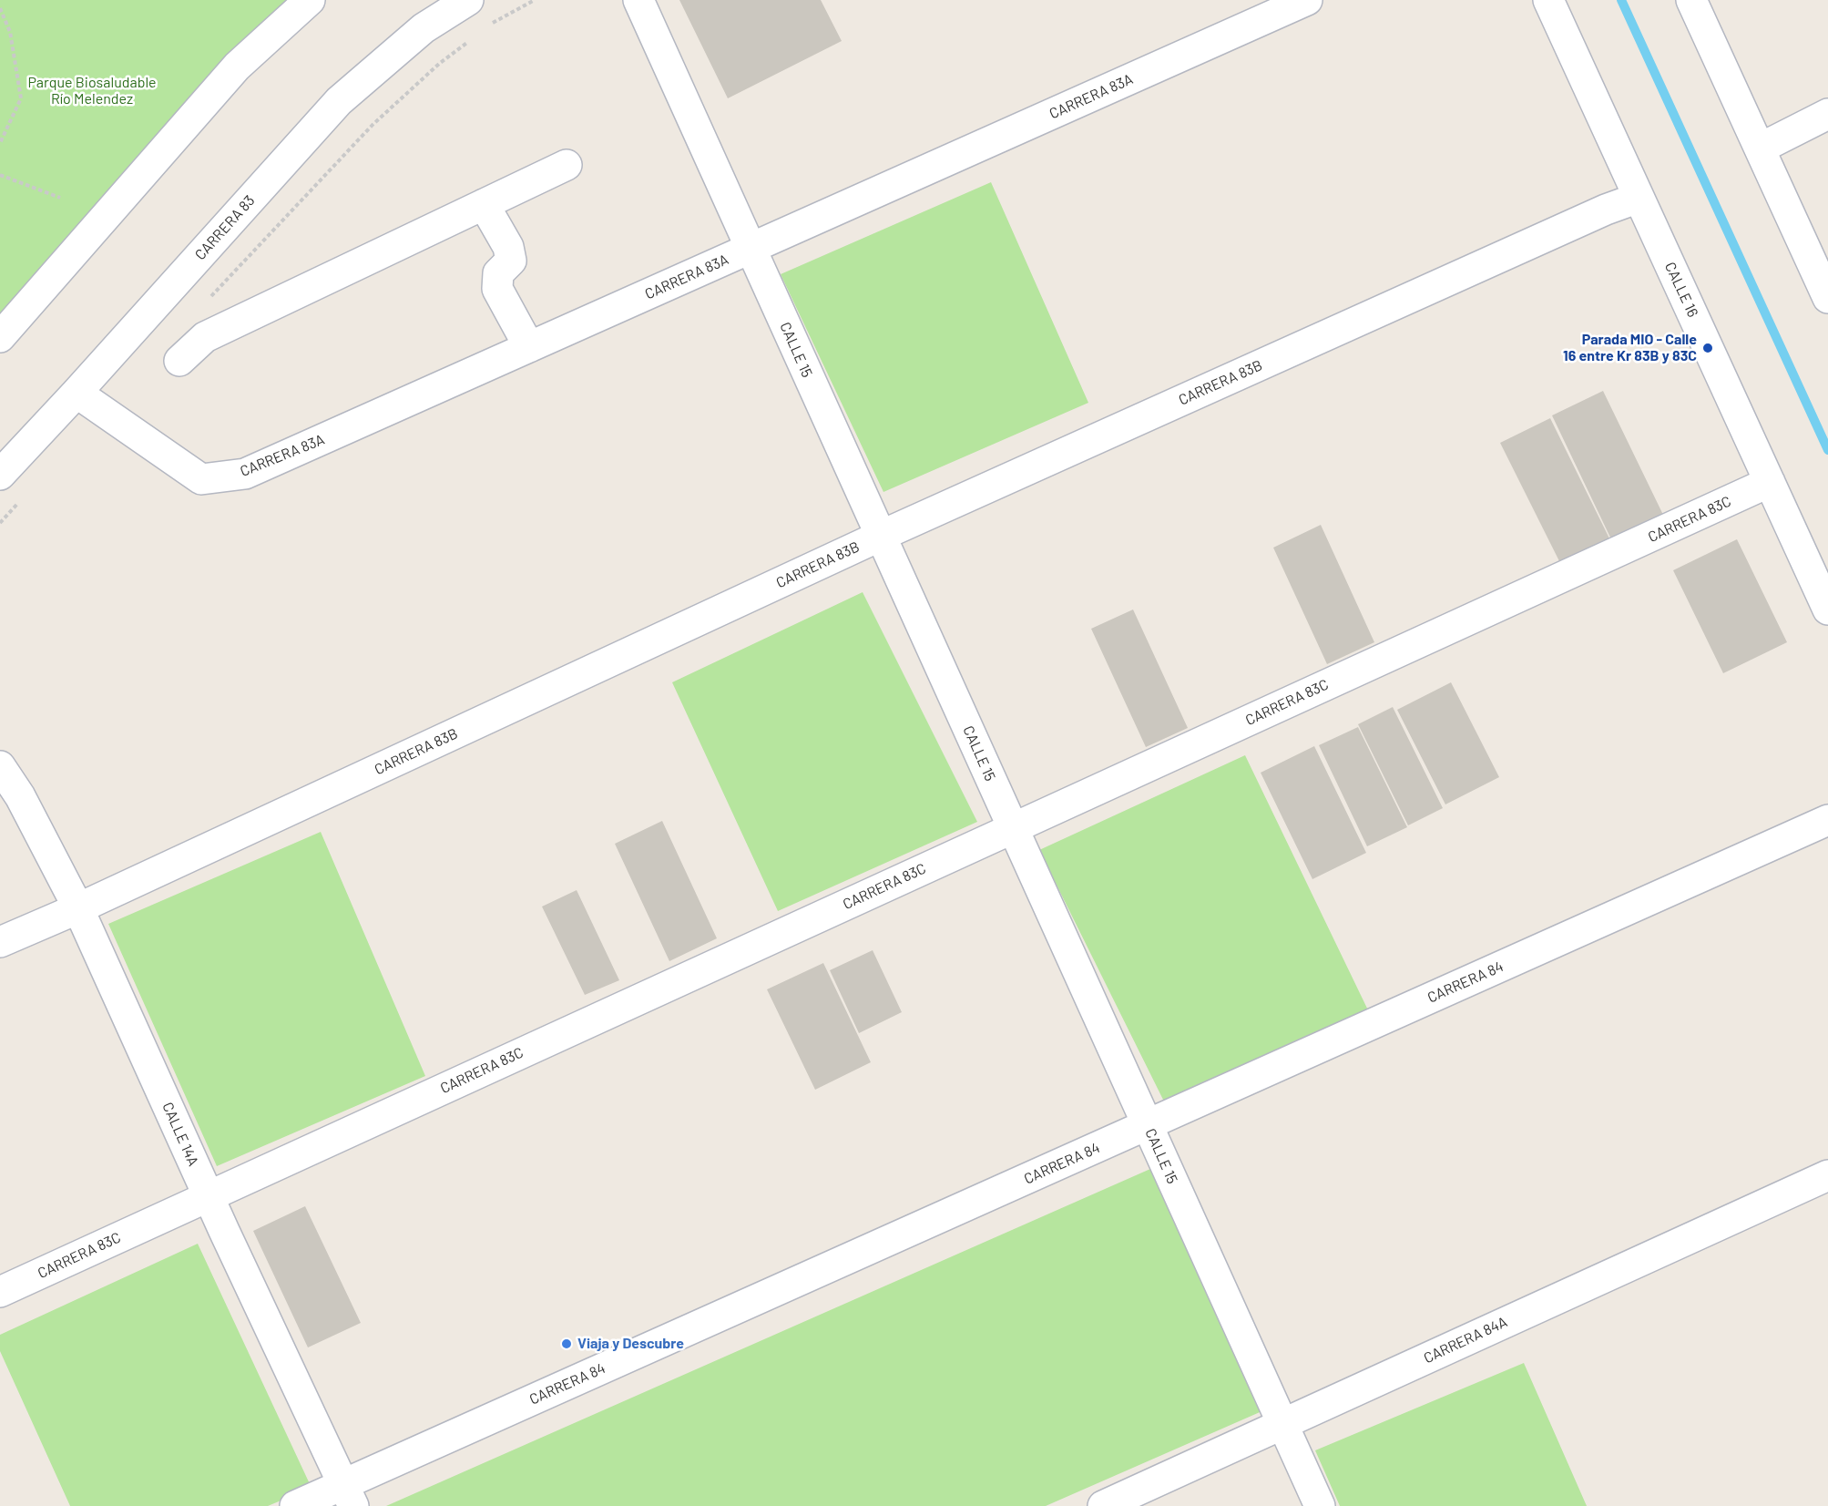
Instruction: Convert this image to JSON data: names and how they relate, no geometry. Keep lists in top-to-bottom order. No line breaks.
{"streets":{"street":["CARRERA 83A","CARRERA 83","CALLE 16","CALLE 15","CARRERA 83B","CARRERA 83C","CARRERA 84","CALLE 14A","CARRERA 84A"]},"crossings":[["CARRERA 83A","CARRERA 83"],["CARRERA 83A","CALLE 15"],["CALLE 16","CARRERA 83B"],["CALLE 16","CARRERA 83C"],["CALLE 15","CARRERA 83B"],["CALLE 15","CARRERA 83C"],["CALLE 15","CARRERA 84"],["CALLE 15","CARRERA 84A"],["CARRERA 83B","CALLE 14A"],["CARRERA 83C","CALLE 14A"],["CARRERA 84","CALLE 14A"]],"parks":["Parque Biosaludable Río Melendez"],"places":["Parada MIO - Calle 16 entre Kr 83B y 83C","Viaja y Descubre"]}
